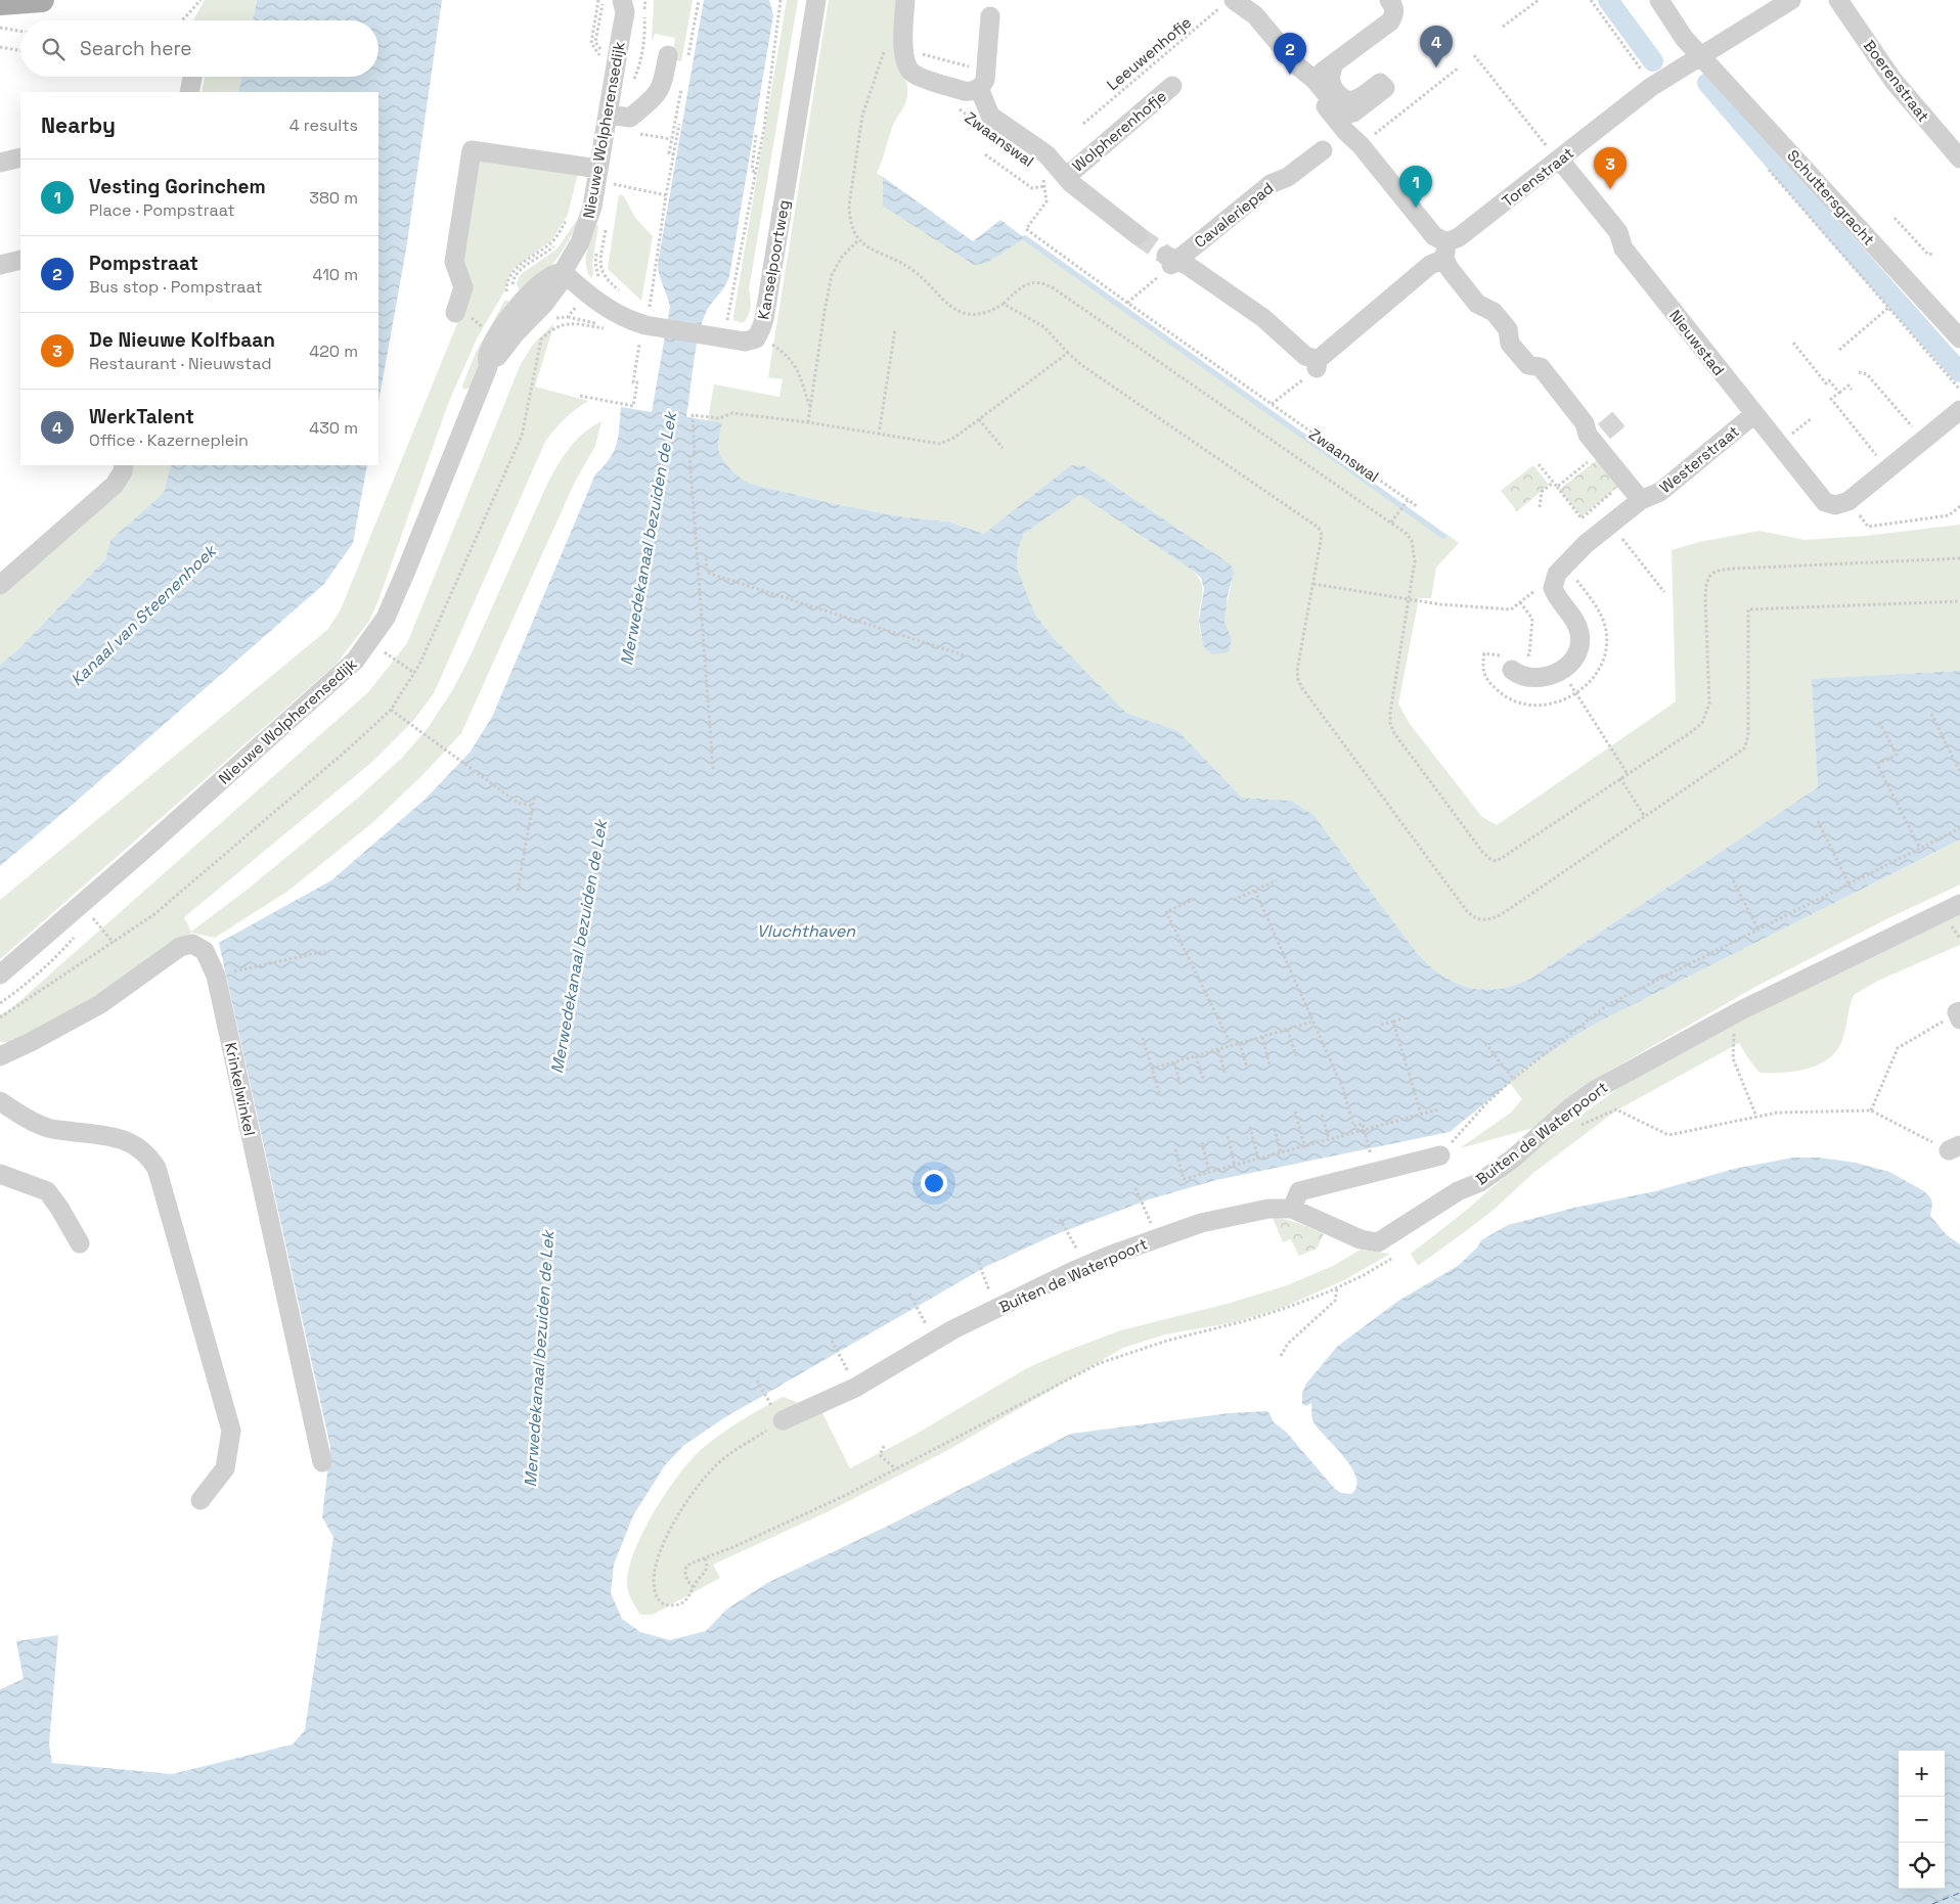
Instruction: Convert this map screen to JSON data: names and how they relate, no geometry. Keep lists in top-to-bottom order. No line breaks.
{"streets":{"street":["Boerenstraat","Nieuwe Wolpherensedijk","Wolpherenhofje","Zwaanswal","Torenstraat","Schuttersgracht","Cavaleriepad","Kanselpoortweg","Nieuwstad","Westerstraat","Krinkelwinkel","Buiten de Waterpoort"],"path":["Leeuwenhofje"]},"crossings":[["Nieuwe Wolpherensedijk","Kanselpoortweg"],["Torenstraat","Schuttersgracht"],["Torenstraat","Cavaleriepad"],["Torenstraat","Nieuwstad"],["Nieuwstad","Westerstraat"]],"water":["Merwedekanaal bezuiden de Lek","Kanaal van Steenenhoek","Vluchthaven"],"page":{"search":"Search here","pins":["4","2","3","1"],"heading":["Nearby","4 results"],"list":[{"mark":"1","name":"Vesting Gorinchem","note":"Place · Pompstraat","value":"380 m"},{"mark":"2","name":"Pompstraat","note":"Bus stop · Pompstraat","value":"410 m"},{"mark":"3","name":"De Nieuwe Kolfbaan","note":"Restaurant · Nieuwstad","value":"420 m"},{"mark":"4","name":"WerkTalent","note":"Office · Kazerneplein","value":"430 m"}],"map_buttons":["+","−"]}}
